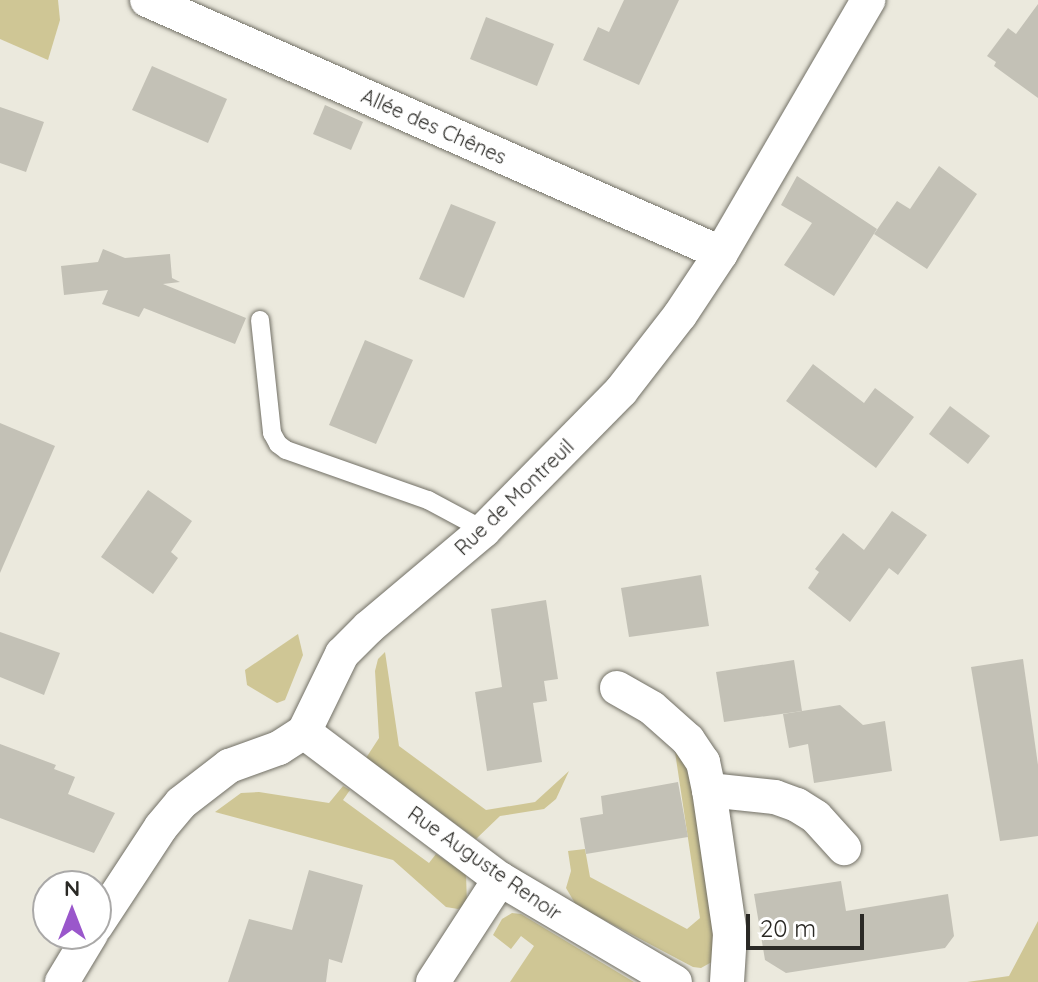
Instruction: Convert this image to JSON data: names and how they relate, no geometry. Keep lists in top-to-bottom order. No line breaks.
{"streets":{"street":["Allée des Chênes","Rue de Montreuil","Rue Auguste Renoir"]},"crossings":[["Allée des Chênes","Rue de Montreuil"],["Rue de Montreuil","Rue Auguste Renoir"]],"scale_bar":"20 m","north":"top"}
